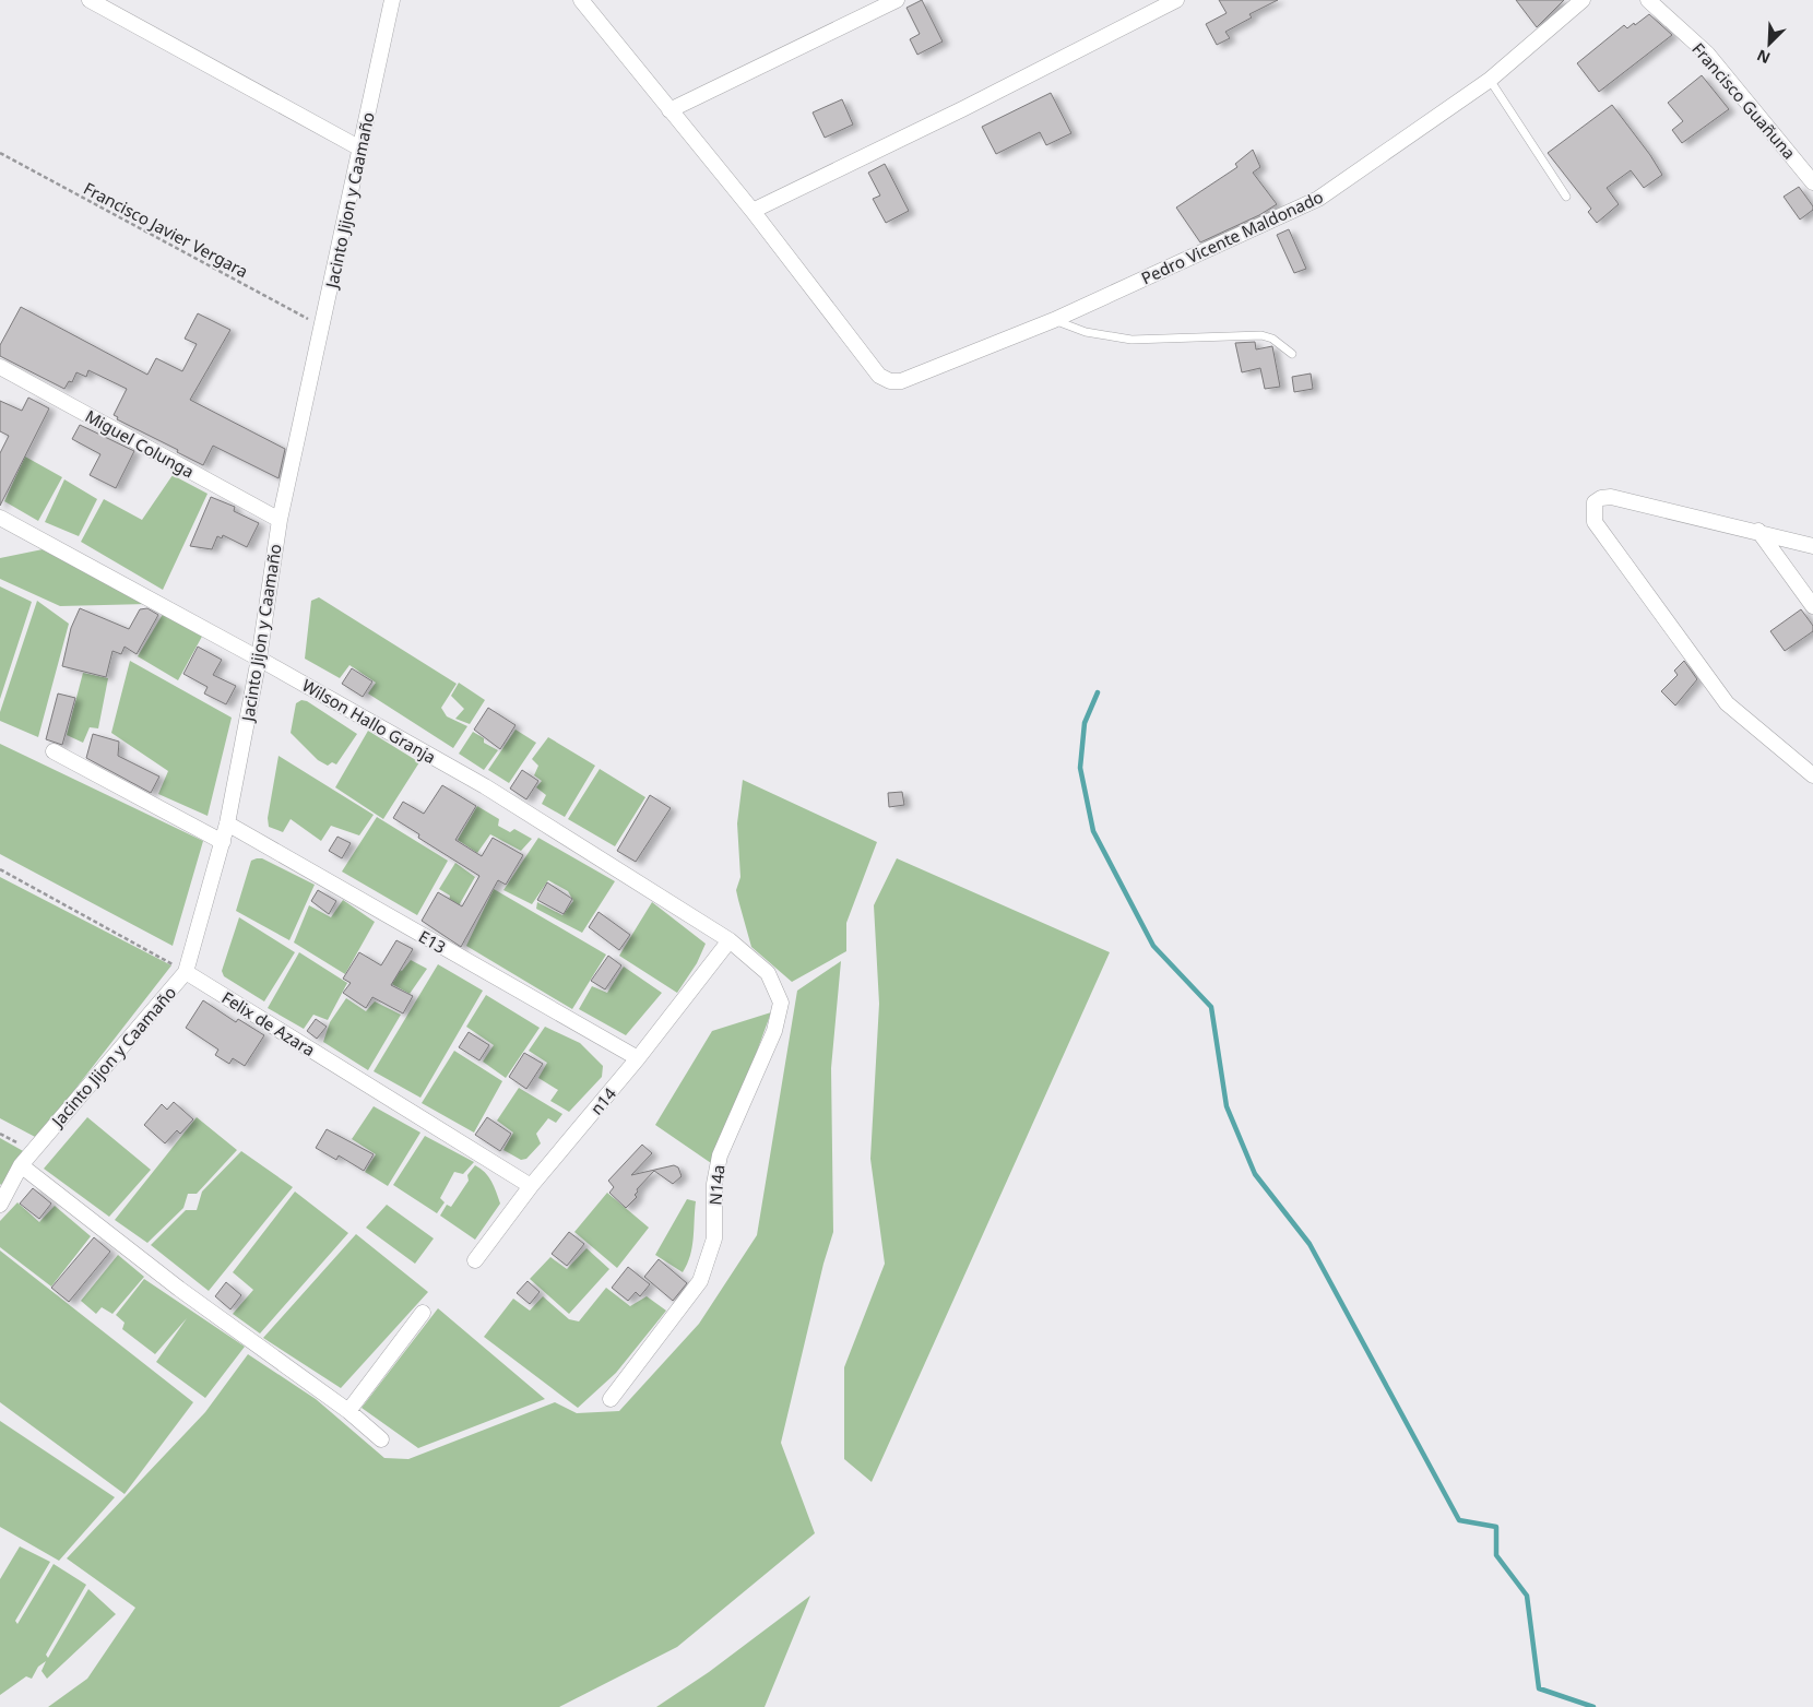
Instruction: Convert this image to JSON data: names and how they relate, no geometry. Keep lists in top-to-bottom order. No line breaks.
{"streets":{"street":["Francisco Guañuna","Jacinto Jijon y Caamaño","Pedro Vicente Maldonado","Miguel Colunga","Wilson Hallo Granja","E13","Felix de Azara","n14","N14a"],"path":["Francisco Javier Vergara"]},"crossings":[["Jacinto Jijon y Caamaño","Francisco Javier Vergara"],["Jacinto Jijon y Caamaño","Miguel Colunga"],["Jacinto Jijon y Caamaño","Wilson Hallo Granja"],["Jacinto Jijon y Caamaño","E13"],["Jacinto Jijon y Caamaño","Felix de Azara"],["Wilson Hallo Granja","n14"],["Wilson Hallo Granja","N14a"],["E13","n14"],["Felix de Azara","n14"],["n14","N14a"]],"north":"bottom left"}
